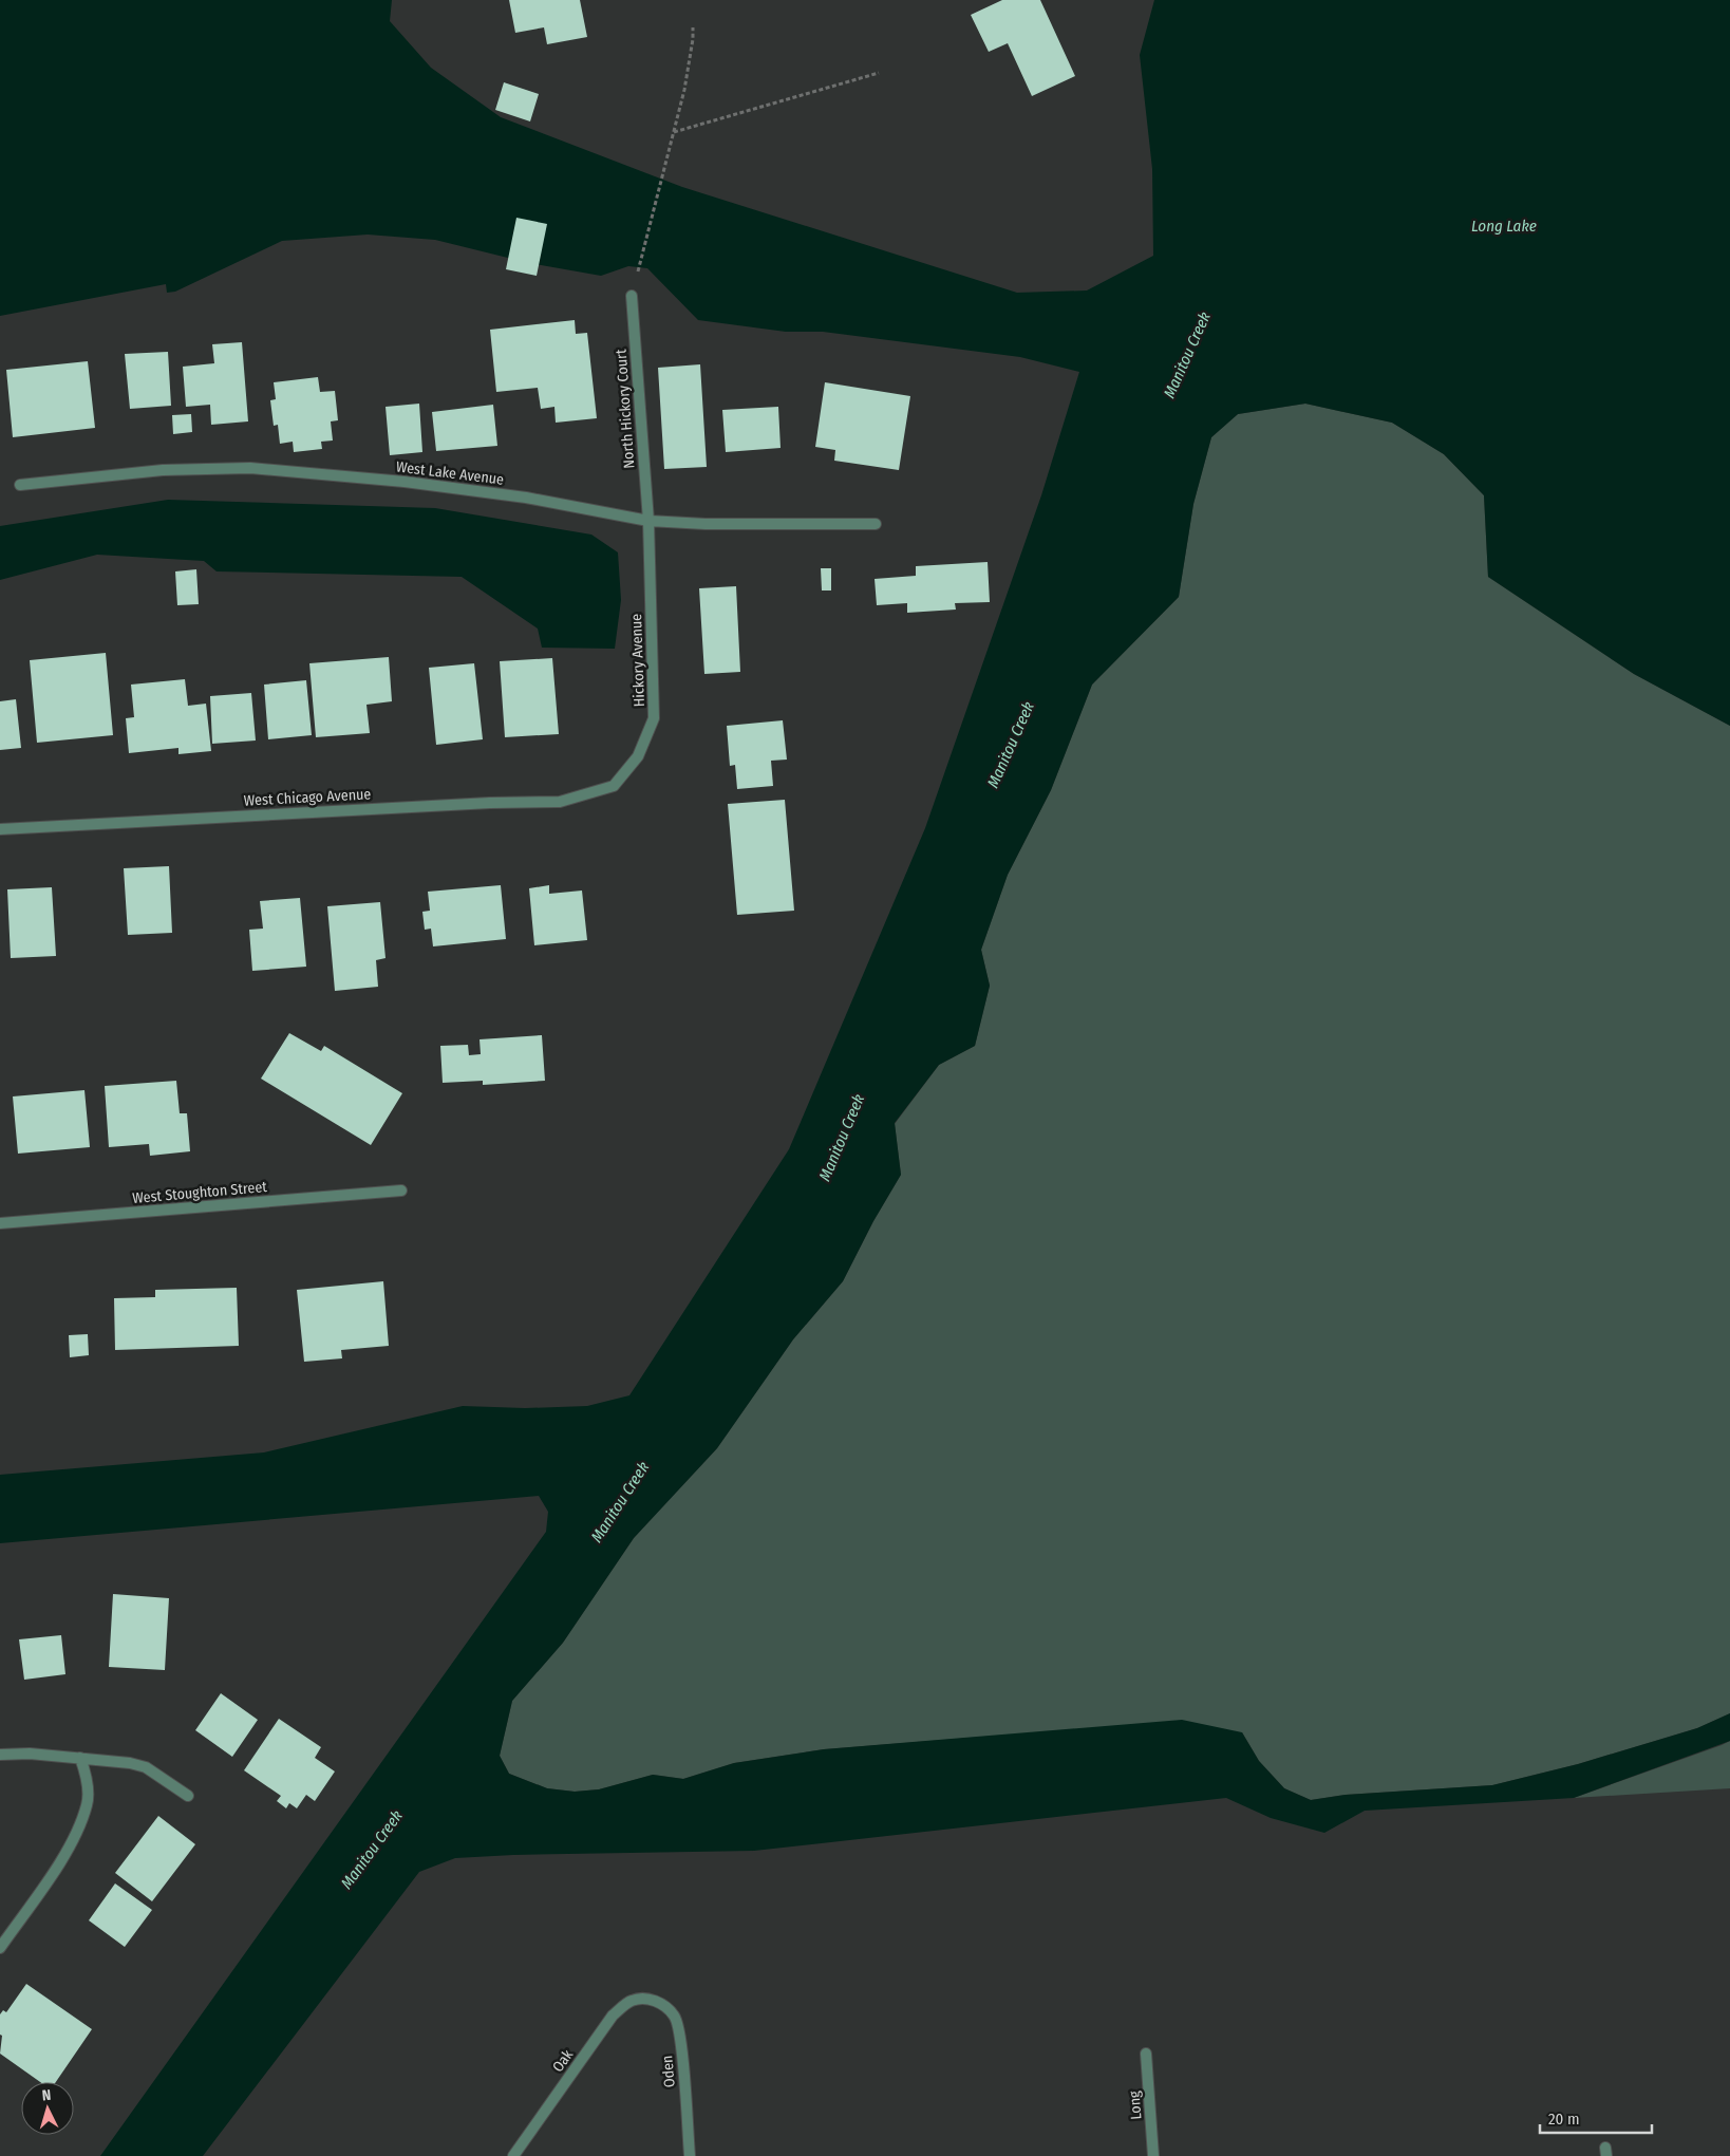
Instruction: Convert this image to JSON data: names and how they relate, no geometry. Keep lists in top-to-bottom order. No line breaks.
{"streets":{"street":["North Hickory Court","West Lake Avenue","Hickory Avenue","West Chicago Avenue","West Stoughton Street","Oak","Oden","Long"]},"crossings":[["North Hickory Court","West Lake Avenue"],["North Hickory Court","Hickory Avenue"],["West Lake Avenue","Hickory Avenue"],["Hickory Avenue","West Chicago Avenue"],["Oak","Oden"]],"water":["Long Lake","Manitou Creek"],"scale_bar":"20 m","north":"top"}
